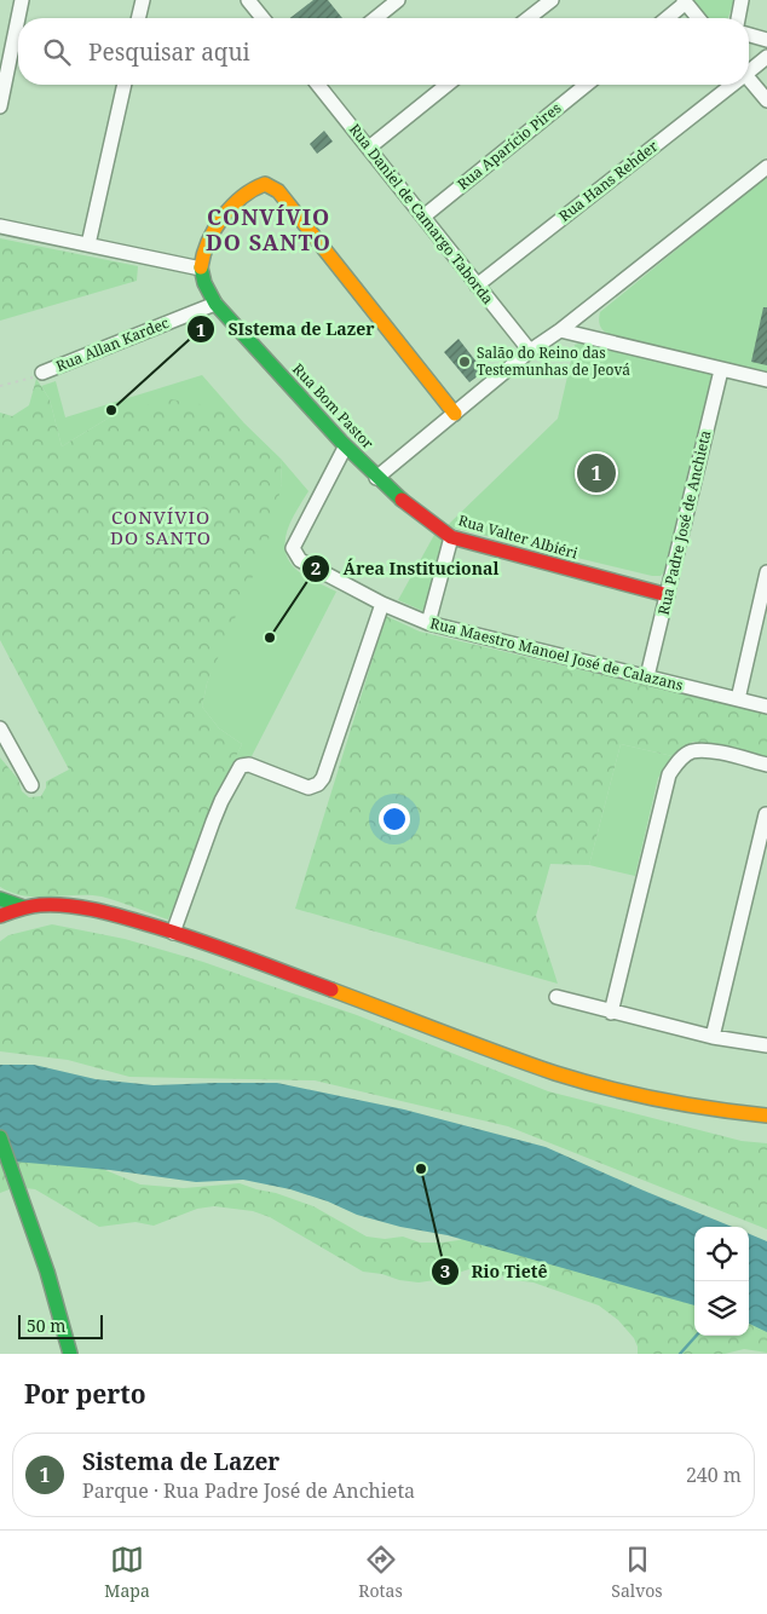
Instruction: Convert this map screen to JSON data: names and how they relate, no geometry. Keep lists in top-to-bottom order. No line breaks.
{"streets":{"street":["Rua Aparício Pires","Rua Hans Rehder","Rua Daniel de Camargo Taborda","Rua Allan Kardec","Rua Bom Pastor","Rua Padre José de Anchieta","Rua Valter Albiéri","Rua Maestro Manoel José de Calazans"]},"crossings":[["Rua Aparício Pires","Rua Daniel de Camargo Taborda"],["Rua Hans Rehder","Rua Daniel de Camargo Taborda"],["Rua Allan Kardec","Rua Bom Pastor"],["Rua Bom Pastor","Rua Valter Albiéri"],["Rua Bom Pastor","Rua Maestro Manoel José de Calazans"],["Rua Padre José de Anchieta","Rua Valter Albiéri"],["Rua Padre José de Anchieta","Rua Maestro Manoel José de Calazans"]],"districts":["CONVÍVIO DO SANTO","CONVÍVIO DO SANTO"],"places":["Salão do Reino das Testemunhas de Jeová","SIstema de Lazer","Área Institucional","Rio Tietê"],"scale_bar":"50 m","page":{"search":"Pesquisar aqui","pins":"1","scale":"50 m","heading":"Por perto","list":[{"mark":"1","name":"Sistema de Lazer","note":"Parque · Rua Padre José de Anchieta","value":"240 m"}],"nav":["Mapa","Rotas","Salvos"]}}
